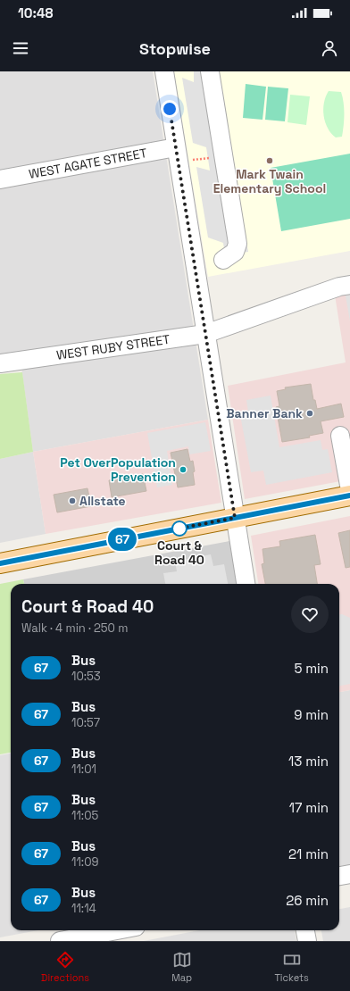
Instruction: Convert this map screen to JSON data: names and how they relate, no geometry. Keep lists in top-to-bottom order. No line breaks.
{"streets":{"street":["WEST AGATE STREET","WEST RUBY STREET"]},"places":["Mark Twain Elementary School","Banner Bank","Pet OverPopulation Prevention","Allstate","Court & Road 40"],"lines":["bus line 67"],"page":{"status":"10:48","header":"Stopwise","on_map":"67","heading":["Court & Road 40","Walk · 4 min · 250 m"],"list":[{"mark":"67","name":"Bus","note":"10:53","value":"5 min"},{"mark":"67","name":"Bus","note":"10:57","value":"9 min"},{"mark":"67","name":"Bus","note":"11:01","value":"13 min"},{"mark":"67","name":"Bus","note":"11:05","value":"17 min"},{"mark":"67","name":"Bus","note":"11:09","value":"21 min"},{"mark":"67","name":"Bus","note":"11:14","value":"26 min"}],"tabs":["Directions","Map","Tickets"]}}
